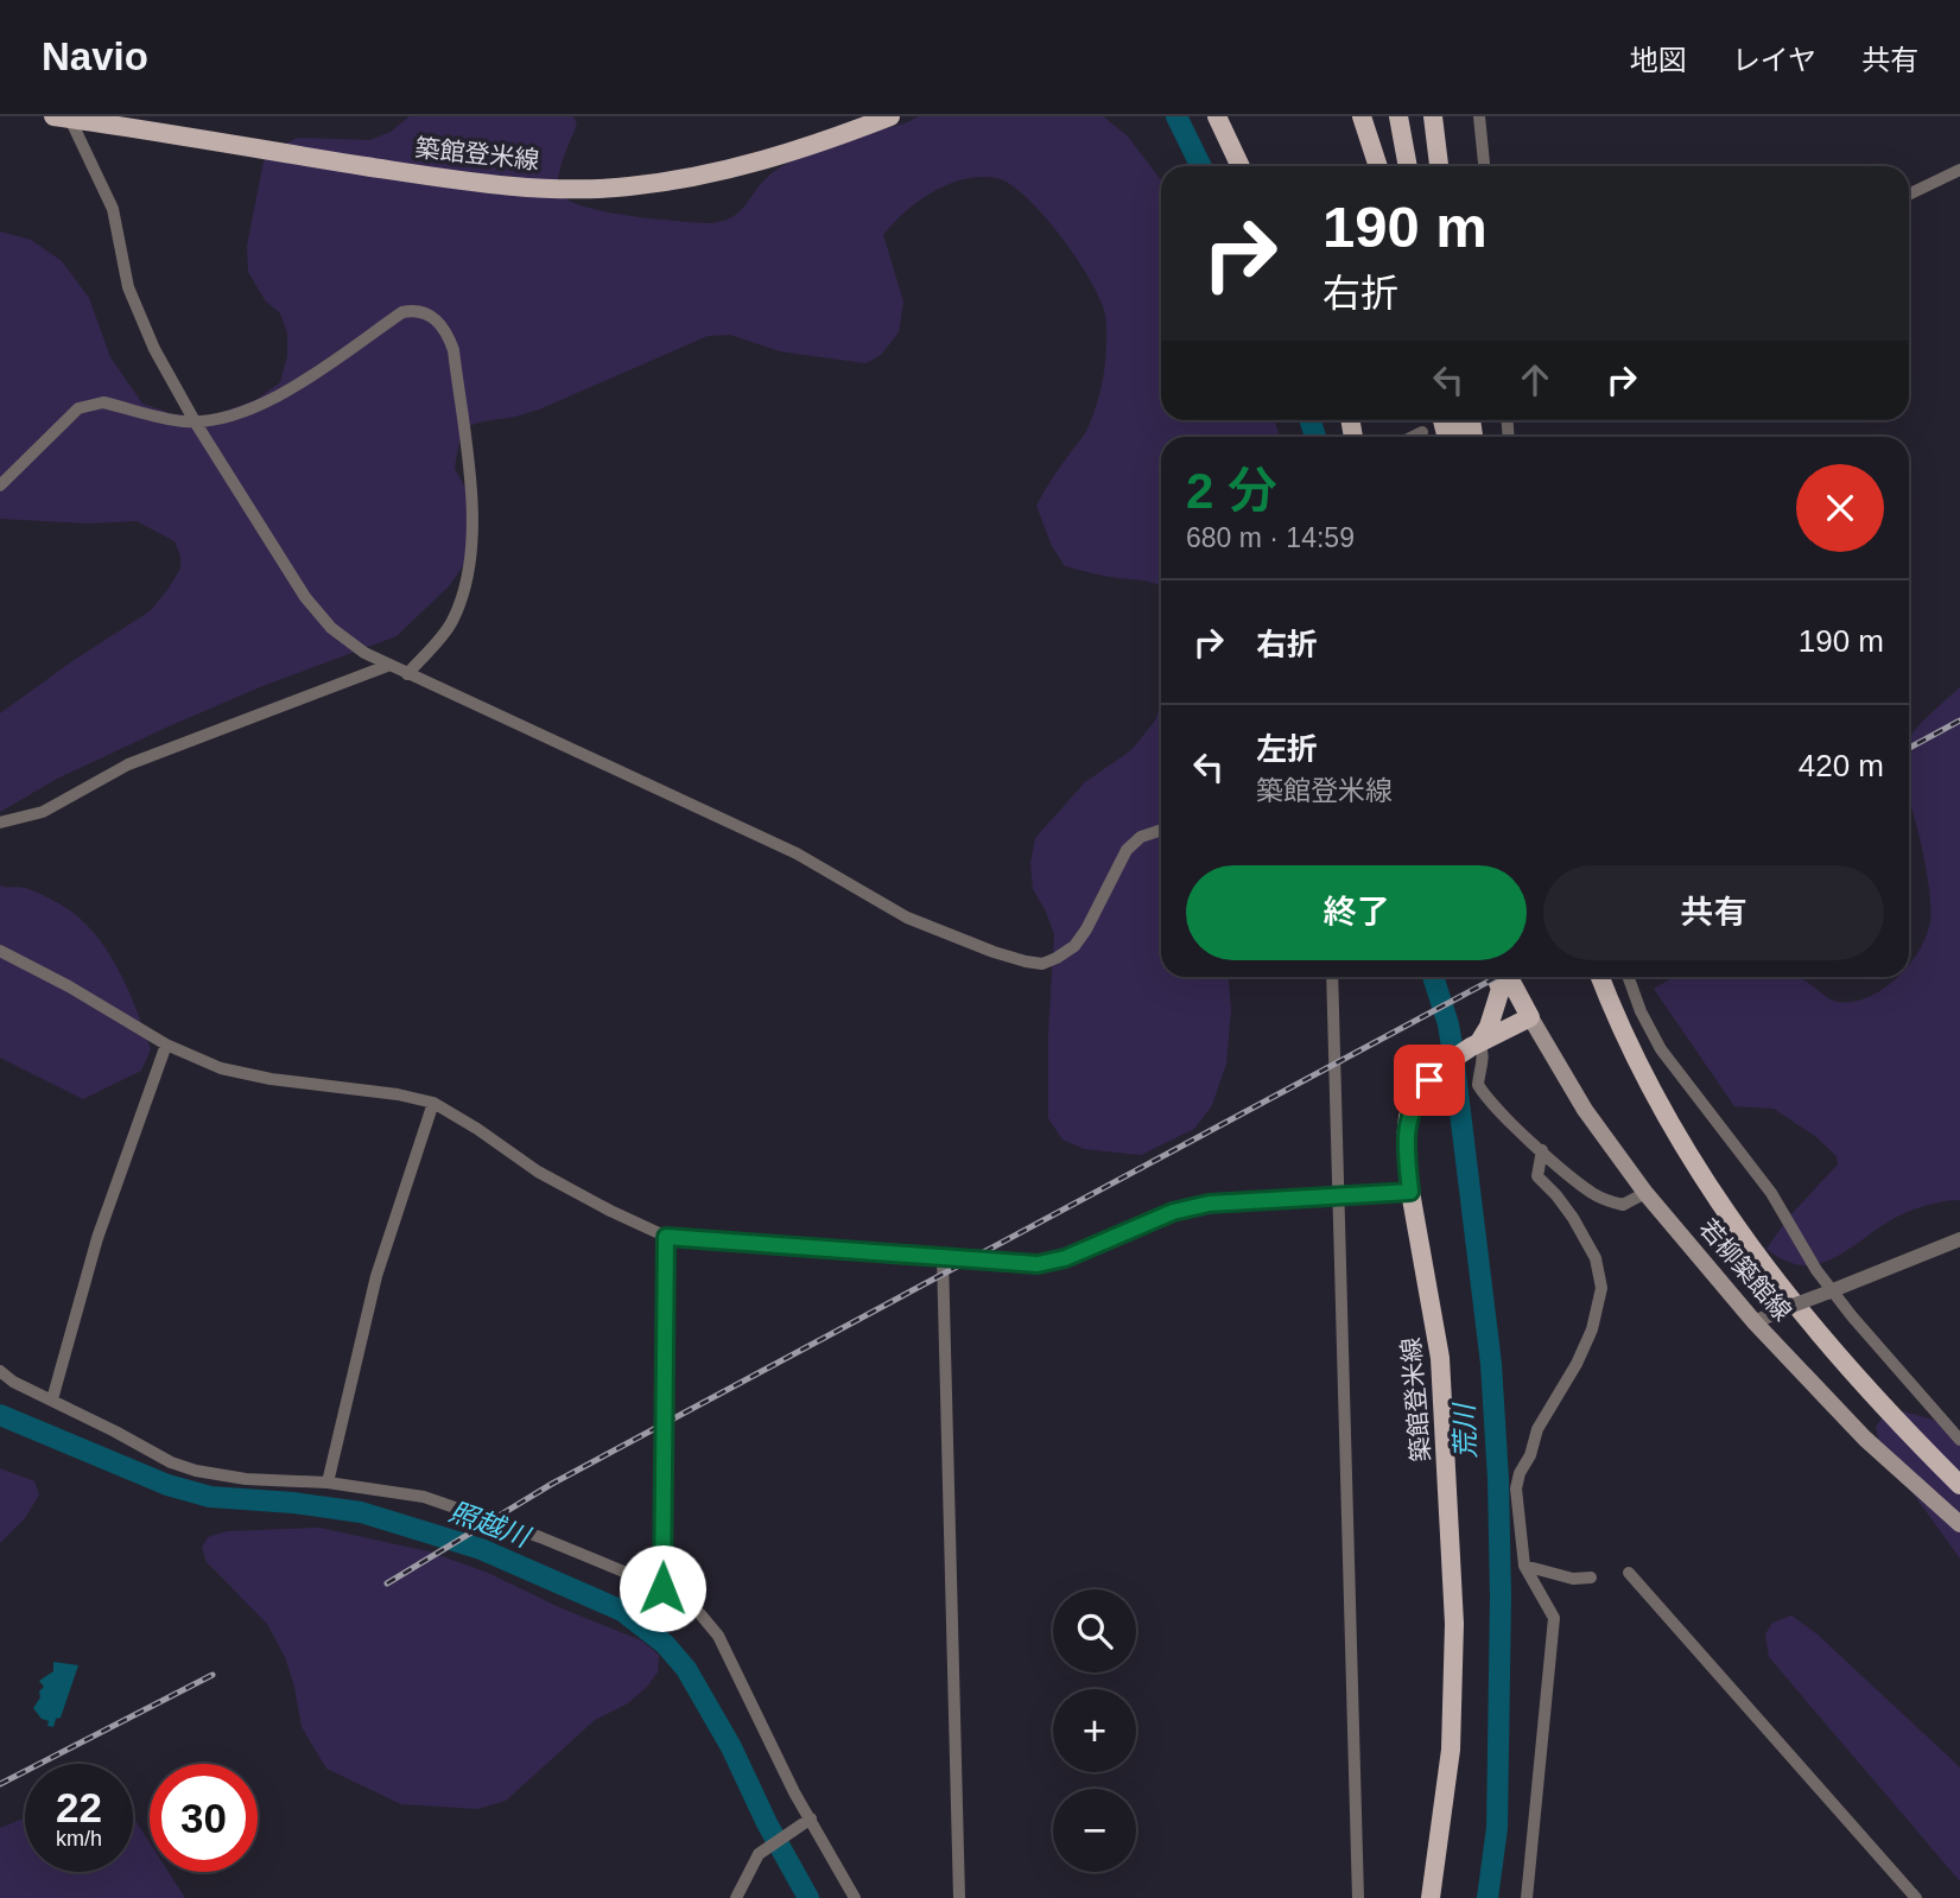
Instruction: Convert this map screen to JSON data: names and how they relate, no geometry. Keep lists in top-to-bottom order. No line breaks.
{"streets":{"main road":["築館登米線","若柳築館線"]},"crossings":[["築館登米線","若柳築館線"]],"water":["荒川","照越川"],"page":{"header":"Navio","nav":["地図","レイヤ","共有"],"turn":["190 m","右折"],"heading":["2 分","680 m · 14:59"],"list":[{"name":"右折","value":"190 m"},{"name":"左折","note":"築館登米線","value":"420 m"}],"buttons":["終了","共有"],"map_buttons":["+","−"],"speed":"22 km/h","limit":"30"}}
